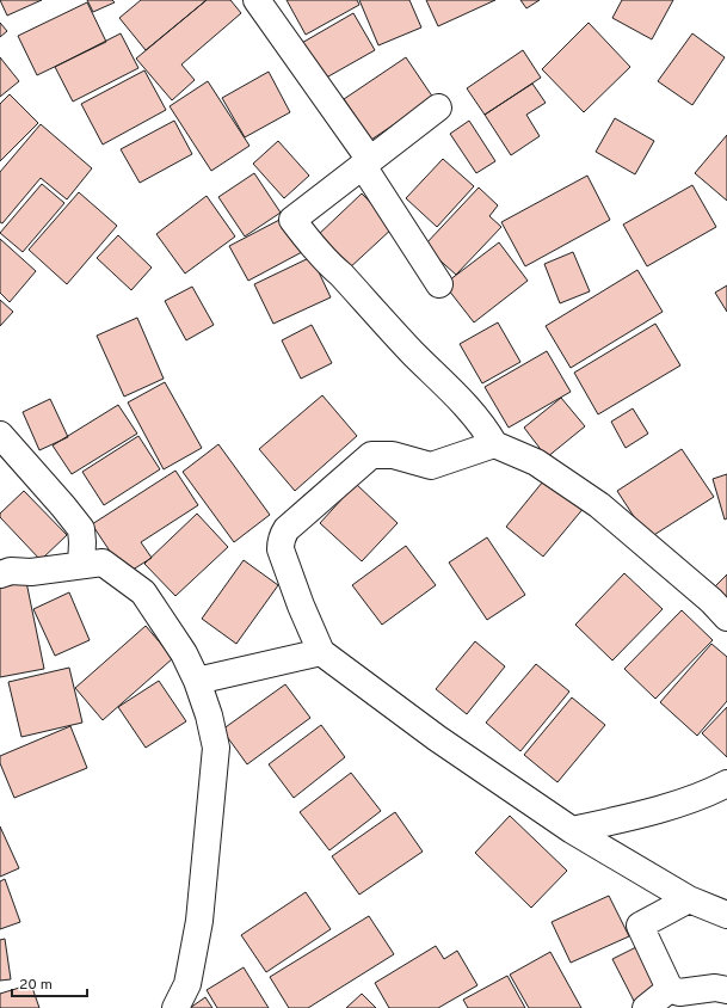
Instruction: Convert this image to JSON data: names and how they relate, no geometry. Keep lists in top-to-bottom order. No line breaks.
{"scale_bar":"20 m"}
